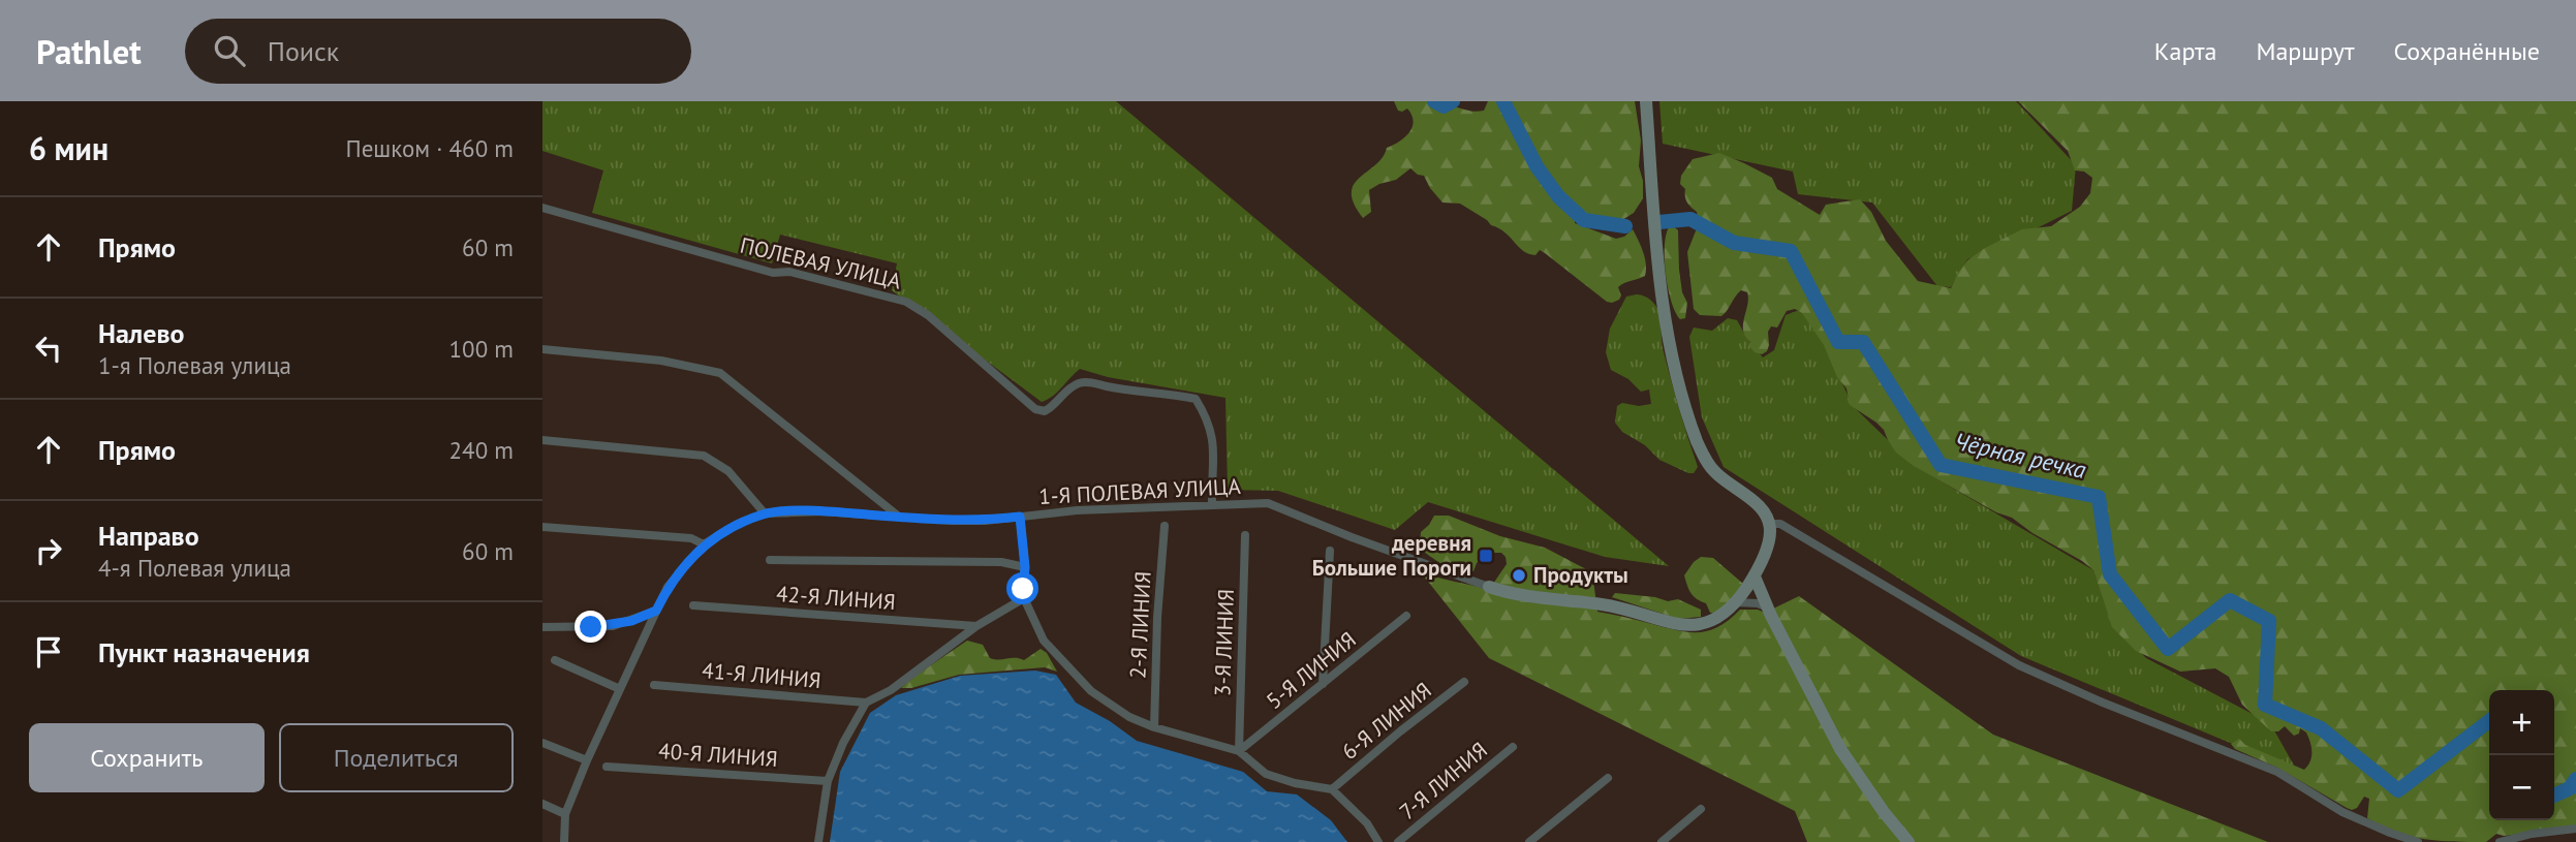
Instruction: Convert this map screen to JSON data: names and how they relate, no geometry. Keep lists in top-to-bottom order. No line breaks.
{"streets":{"street":["ПОЛЕВАЯ УЛИЦА","1-Я ПОЛЕВАЯ УЛИЦА","42-Я ЛИНИЯ","2-Я ЛИНИЯ","3-Я ЛИНИЯ","5-Я ЛИНИЯ","41-Я ЛИНИЯ","6-Я ЛИНИЯ","40-Я ЛИНИЯ","7-Я ЛИНИЯ"]},"crossings":[["ПОЛЕВАЯ УЛИЦА","1-Я ПОЛЕВАЯ УЛИЦА"],["3-Я ЛИНИЯ","5-Я ЛИНИЯ"]],"water":["Чёрная речка"],"places":{"transit":["деревня Большие Пороги"],"other":["Продукты"]},"page":{"header":"Pathlet","search":"Поиск","nav":["Карта","Маршрут","Сохранённые"],"heading":["6 мин","Пешком · 460 m"],"list":[["Прямо","60 m"],["Налево","1-я Полевая улица","100 m"],["Прямо","240 m"],["Направо","4-я Полевая улица","60 m"],"Пункт назначения"],"map_buttons":["+","−"],"buttons":["Сохранить","Поделиться"]}}
